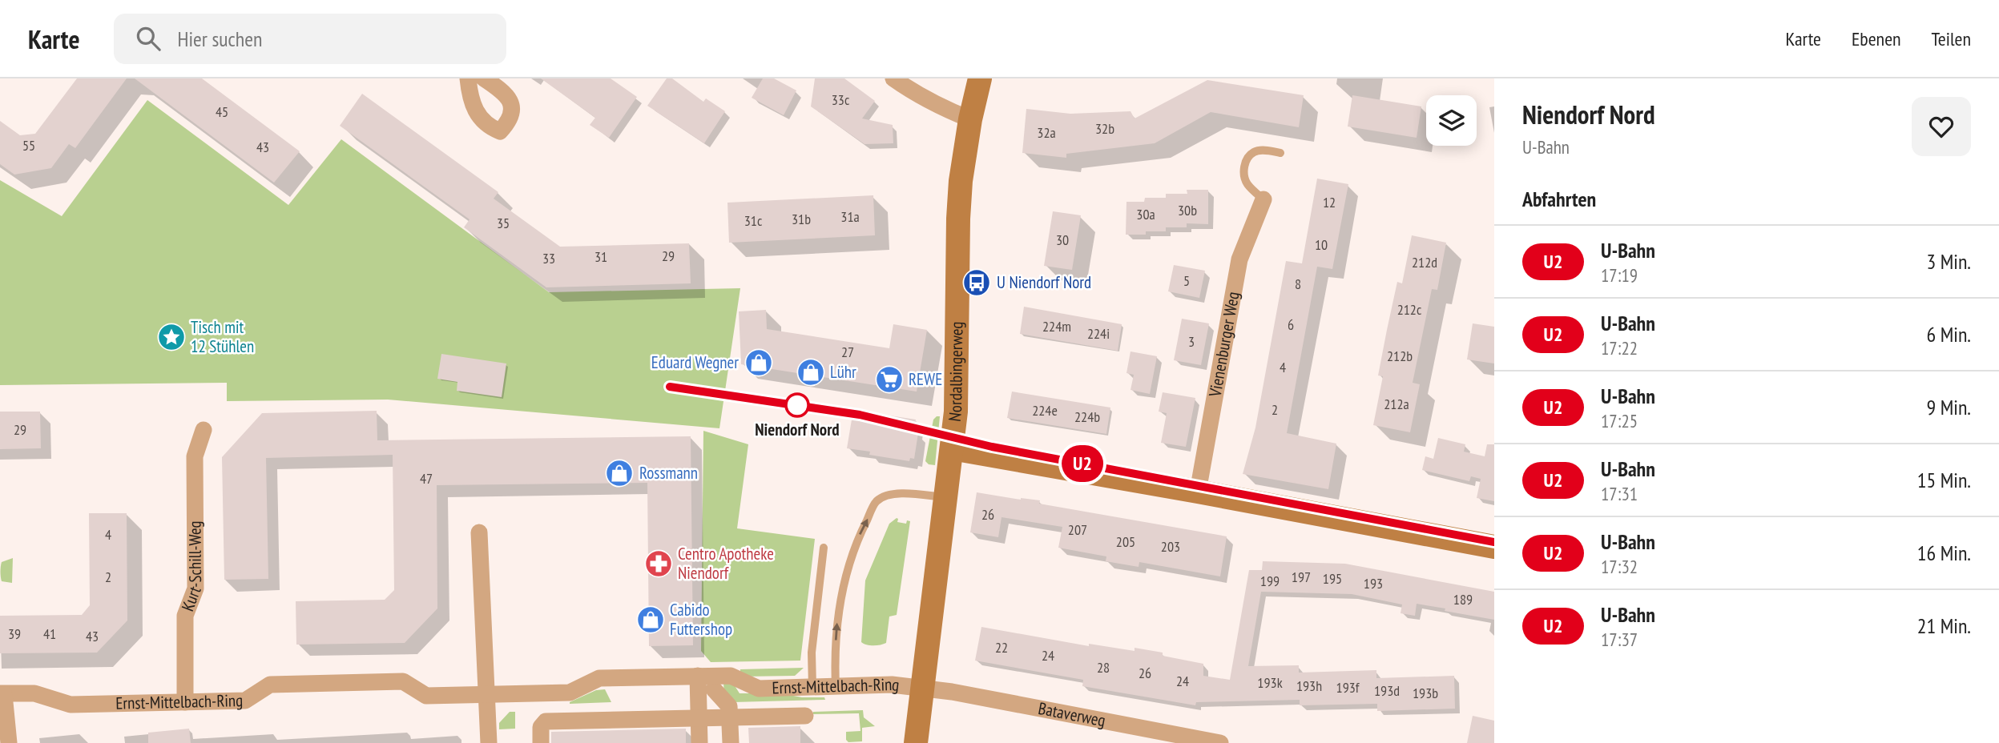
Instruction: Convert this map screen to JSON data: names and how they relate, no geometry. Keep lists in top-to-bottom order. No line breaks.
{"streets":{"street":["Vienenburger Weg","Nordalbingerweg","Kurt-Schill-Weg","Ernst-Mittelbach-Ring","Bataverweg"]},"crossings":[["Nordalbingerweg","Ernst-Mittelbach-Ring"],["Nordalbingerweg","Bataverweg"],["Kurt-Schill-Weg","Ernst-Mittelbach-Ring"],["Ernst-Mittelbach-Ring","Bataverweg"]],"places":{"bus stop":["U Niendorf Nord"],"place":["Tisch mit 12 Stühlen"],"shop":["Eduard Wegner","Lühr","Rossmann","Cabido Futtershop"],"supermarket":["REWE"],"other":["Niendorf Nord"],"pharmacy":["Centro Apotheke Niendorf"]},"lines":["metro line U2"],"house_numbers":["33c","45","32b","32a","55","43","12","30b","30a","31a","31b","31c","35","30","10","29","31","33","212d","5","8","212c","6","224m","224i","3","27","212b","4","212a","2","224e","224b","29","47","26","207","4","205","203","2","197","195","199","193","189","39","41","43","22","24","28","26","24","193k","193h","193f","193d","193b"],"page":{"header":"Karte","search":"Hier suchen","nav":["Karte","Ebenen","Teilen"],"on_map":"U2","heading":[["Niendorf Nord","U-Bahn"],"Abfahrten"],"list":[{"mark":"U2","name":"U-Bahn","note":"17:19","value":"3 Min."},{"mark":"U2","name":"U-Bahn","note":"17:22","value":"6 Min."},{"mark":"U2","name":"U-Bahn","note":"17:25","value":"9 Min."},{"mark":"U2","name":"U-Bahn","note":"17:31","value":"15 Min."},{"mark":"U2","name":"U-Bahn","note":"17:32","value":"16 Min."},{"mark":"U2","name":"U-Bahn","note":"17:37","value":"21 Min."}]}}
